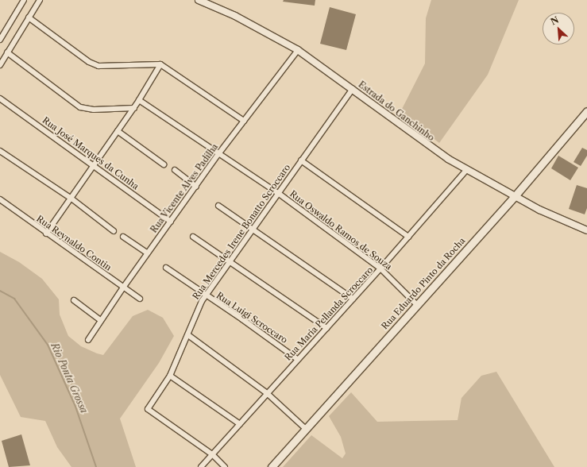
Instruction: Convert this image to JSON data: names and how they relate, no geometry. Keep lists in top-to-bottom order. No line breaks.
{"streets":{"main road":["Rua Eduardo Pinto da Rocha"],"street":["Estrada do Ganchinho","Rua José Marques da Cunha","Rua Vicente Alves Padilha","Rua Oswaldo Ramos de Souza","Rua Mercedes Irene Bonatto Scroccaro","Rua Reynaldo Contin","Rua Maria Pellanda Scroccaro","Rua Luigi Scroccaro"]},"crossings":[["Estrada do Ganchinho","Rua Vicente Alves Padilha"],["Estrada do Ganchinho","Rua Mercedes Irene Bonatto Scroccaro"],["Estrada do Ganchinho","Rua Eduardo Pinto da Rocha"],["Estrada do Ganchinho","Rua Maria Pellanda Scroccaro"],["Rua José Marques da Cunha","Rua Vicente Alves Padilha"],["Rua Vicente Alves Padilha","Rua Oswaldo Ramos de Souza"],["Rua Vicente Alves Padilha","Rua Reynaldo Contin"],["Rua Oswaldo Ramos de Souza","Rua Mercedes Irene Bonatto Scroccaro"],["Rua Oswaldo Ramos de Souza","Rua Eduardo Pinto da Rocha"],["Rua Oswaldo Ramos de Souza","Rua Maria Pellanda Scroccaro"],["Rua Mercedes Irene Bonatto Scroccaro","Rua Maria Pellanda Scroccaro"],["Rua Mercedes Irene Bonatto Scroccaro","Rua Luigi Scroccaro"],["Rua Maria Pellanda Scroccaro","Rua Luigi Scroccaro"]],"water":["Rio Ponta Grossa"],"north":"top left"}
